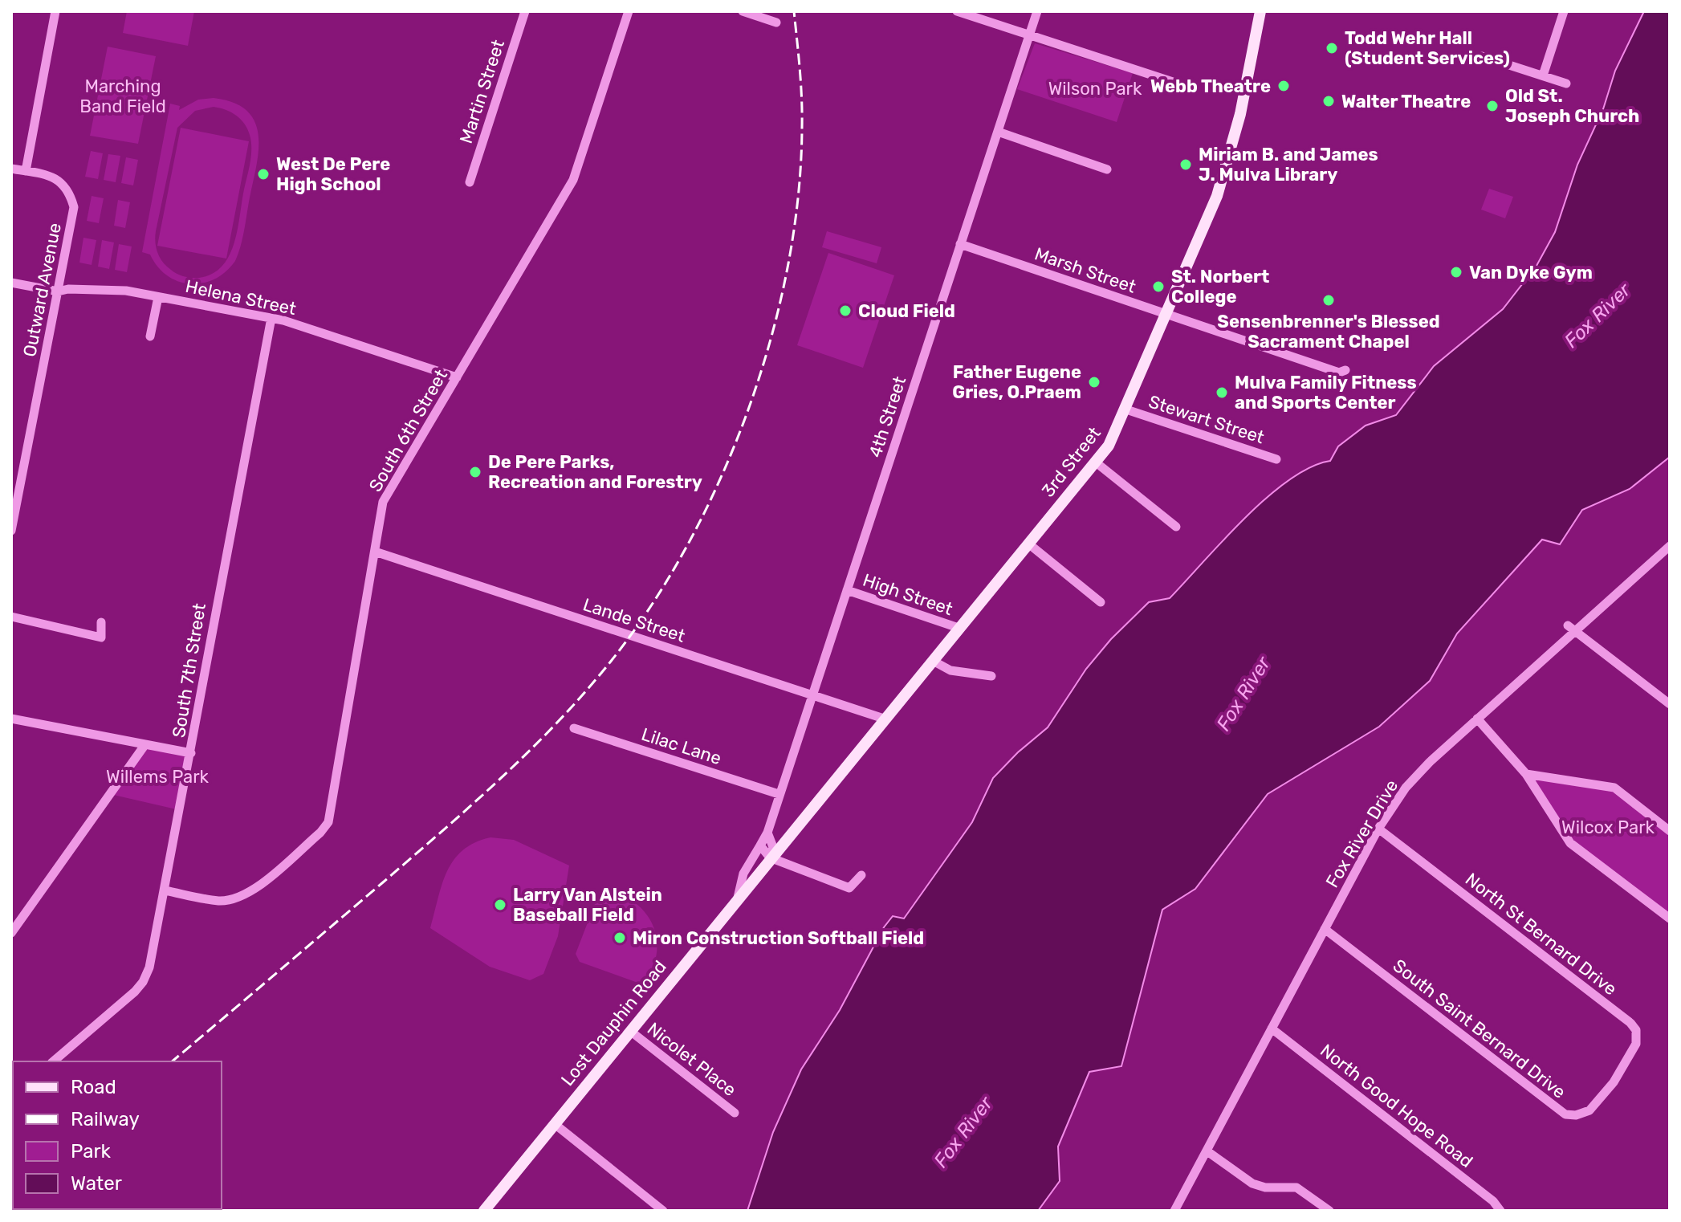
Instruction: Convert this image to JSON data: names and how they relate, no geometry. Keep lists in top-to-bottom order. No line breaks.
{"streets":{"main road":["3rd Street","Lost Dauphin Road"],"street":["Martin Street","Marsh Street","Outward Avenue","Helena Street","4th Street","Stewart Street","South 6th Street","High Street","Lande Street","South 7th Street","Lilac Lane","Fox River Drive","North St Bernard Drive","South Saint Bernard Drive","Nicolet Place","North Good Hope Road"]},"crossings":[["Marsh Street","4th Street"],["Marsh Street","3rd Street"],["Outward Avenue","Helena Street"],["Helena Street","South 6th Street"],["Helena Street","South 7th Street"],["4th Street","3rd Street"],["4th Street","High Street"],["4th Street","Lande Street"],["4th Street","Lilac Lane"],["4th Street","Lost Dauphin Road"],["Stewart Street","3rd Street"],["South 6th Street","Lande Street"],["South 6th Street","South 7th Street"],["3rd Street","High Street"],["3rd Street","Lande Street"],["3rd Street","Lost Dauphin Road"],["Fox River Drive","North St Bernard Drive"],["Fox River Drive","South Saint Bernard Drive"],["Fox River Drive","North Good Hope Road"],["North St Bernard Drive","South Saint Bernard Drive"],["Lost Dauphin Road","Nicolet Place"]],"water":["Fox River"],"parks":["Marching Band Field","Wilson Park","Willems Park","Wilcox Park"],"places":["Todd Wehr Hall (Student Services)","Webb Theatre","Walter Theatre","Old St. Joseph Church","Miriam B. and James J. Mulva Library","West De Pere High School","Van Dyke Gym","St. Norbert College","Sensenbrenner's Blessed Sacrament Chapel","Cloud Field","Father Eugene Gries, O.Praem","Mulva Family Fitness and Sports Center","De Pere Parks, Recreation and Forestry","Larry Van Alstein Baseball Field","Miron Construction Softball Field"],"legend":["Road","Railway","Park","Water"]}
